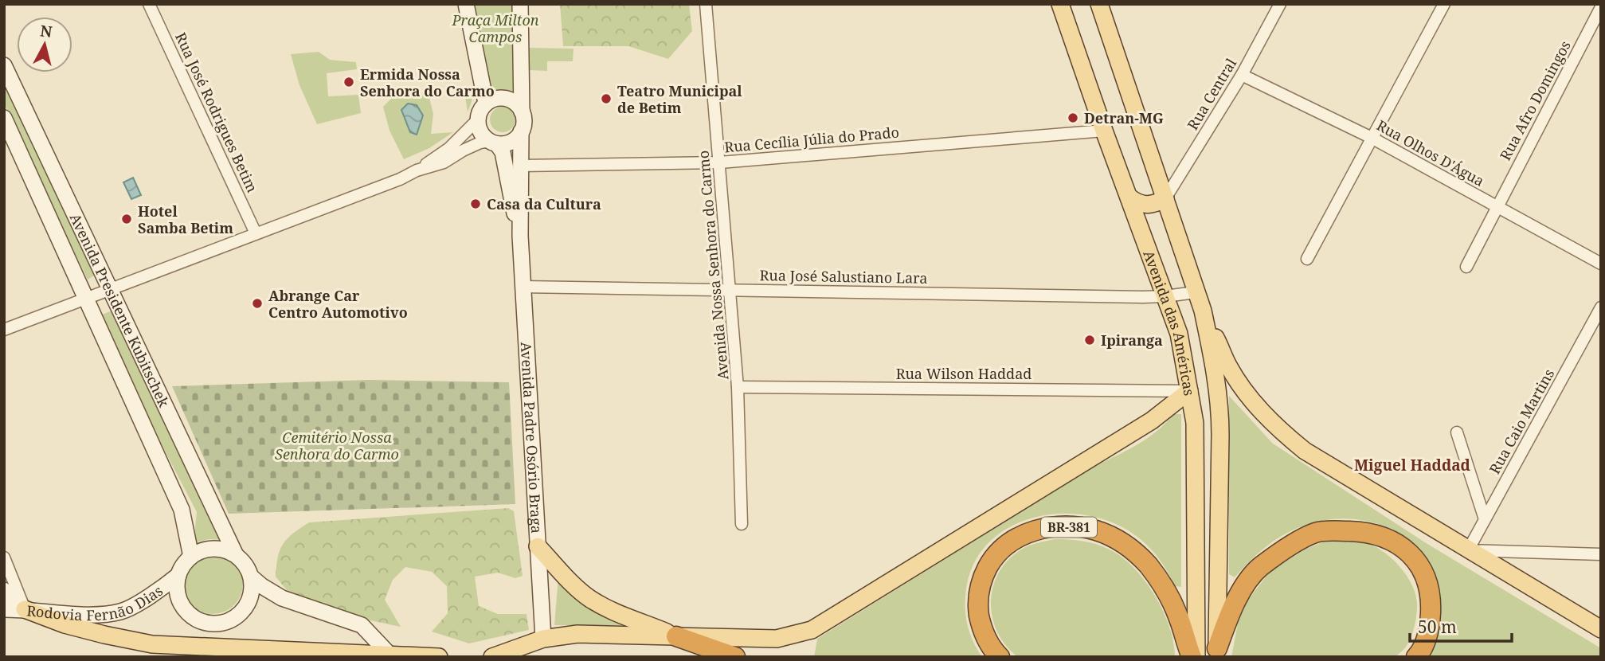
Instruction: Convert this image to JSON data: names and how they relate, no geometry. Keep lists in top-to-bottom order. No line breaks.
{"streets":{"highway":["BR-381"],"main road":["Avenida Presidente Kubitschek","Avenida das Américas","Avenida Padre Osório Braga","Rodovia Fernão Dias"],"street":["Rua Central","Rua Afro Domingos","Rua José Rodrigues Betim","Rua Cecília Júlia do Prado","Rua Olhos D'Água","Avenida Nossa Senhora do Carmo","Rua José Salustiano Lara","Rua Wilson Haddad","Rua Caio Martins"]},"crossings":[["Rua Central","Rua Olhos D'Água"],["Rua Central","Avenida das Américas"],["Rua Afro Domingos","Rua Olhos D'Água"],["Rua Cecília Júlia do Prado","Avenida Nossa Senhora do Carmo"],["Rua Cecília Júlia do Prado","Avenida das Américas"],["Rua Cecília Júlia do Prado","Avenida Padre Osório Braga"],["Avenida Nossa Senhora do Carmo","Rua José Salustiano Lara"],["Avenida Nossa Senhora do Carmo","Rua Wilson Haddad"],["Rua José Salustiano Lara","Avenida das Américas"],["Rua José Salustiano Lara","Avenida Padre Osório Braga"],["Avenida Presidente Kubitschek","Rodovia Fernão Dias"],["Avenida das Américas","Rua Wilson Haddad"]],"districts":["Miguel Haddad"],"parks":["Praça Milton Campos","Cemitério Nossa Senhora do Carmo"],"places":["Ermida Nossa Senhora do Carmo","Teatro Municipal de Betim","Detran-MG","Casa da Cultura","Hotel Samba Betim","Abrange Car Centro Automotivo","Ipiranga"],"scale_bar":"50 m","north":"top"}
